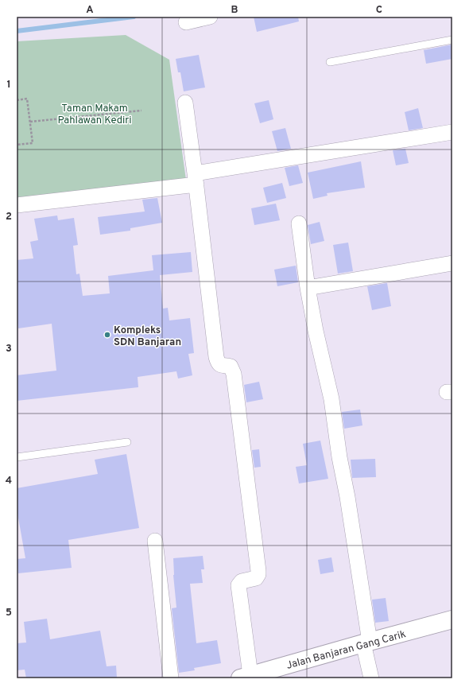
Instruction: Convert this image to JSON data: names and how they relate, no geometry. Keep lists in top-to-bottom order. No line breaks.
{"streets":{"street":["Jalan Banjaran Gang Carik"]},"parks":["Taman Makam Pahlawan Kediri"],"places":["Kompleks SDN Banjaran"],"grid":{"columns":["A","B","C"],"rows":["1","2","3","4","5"]}}
